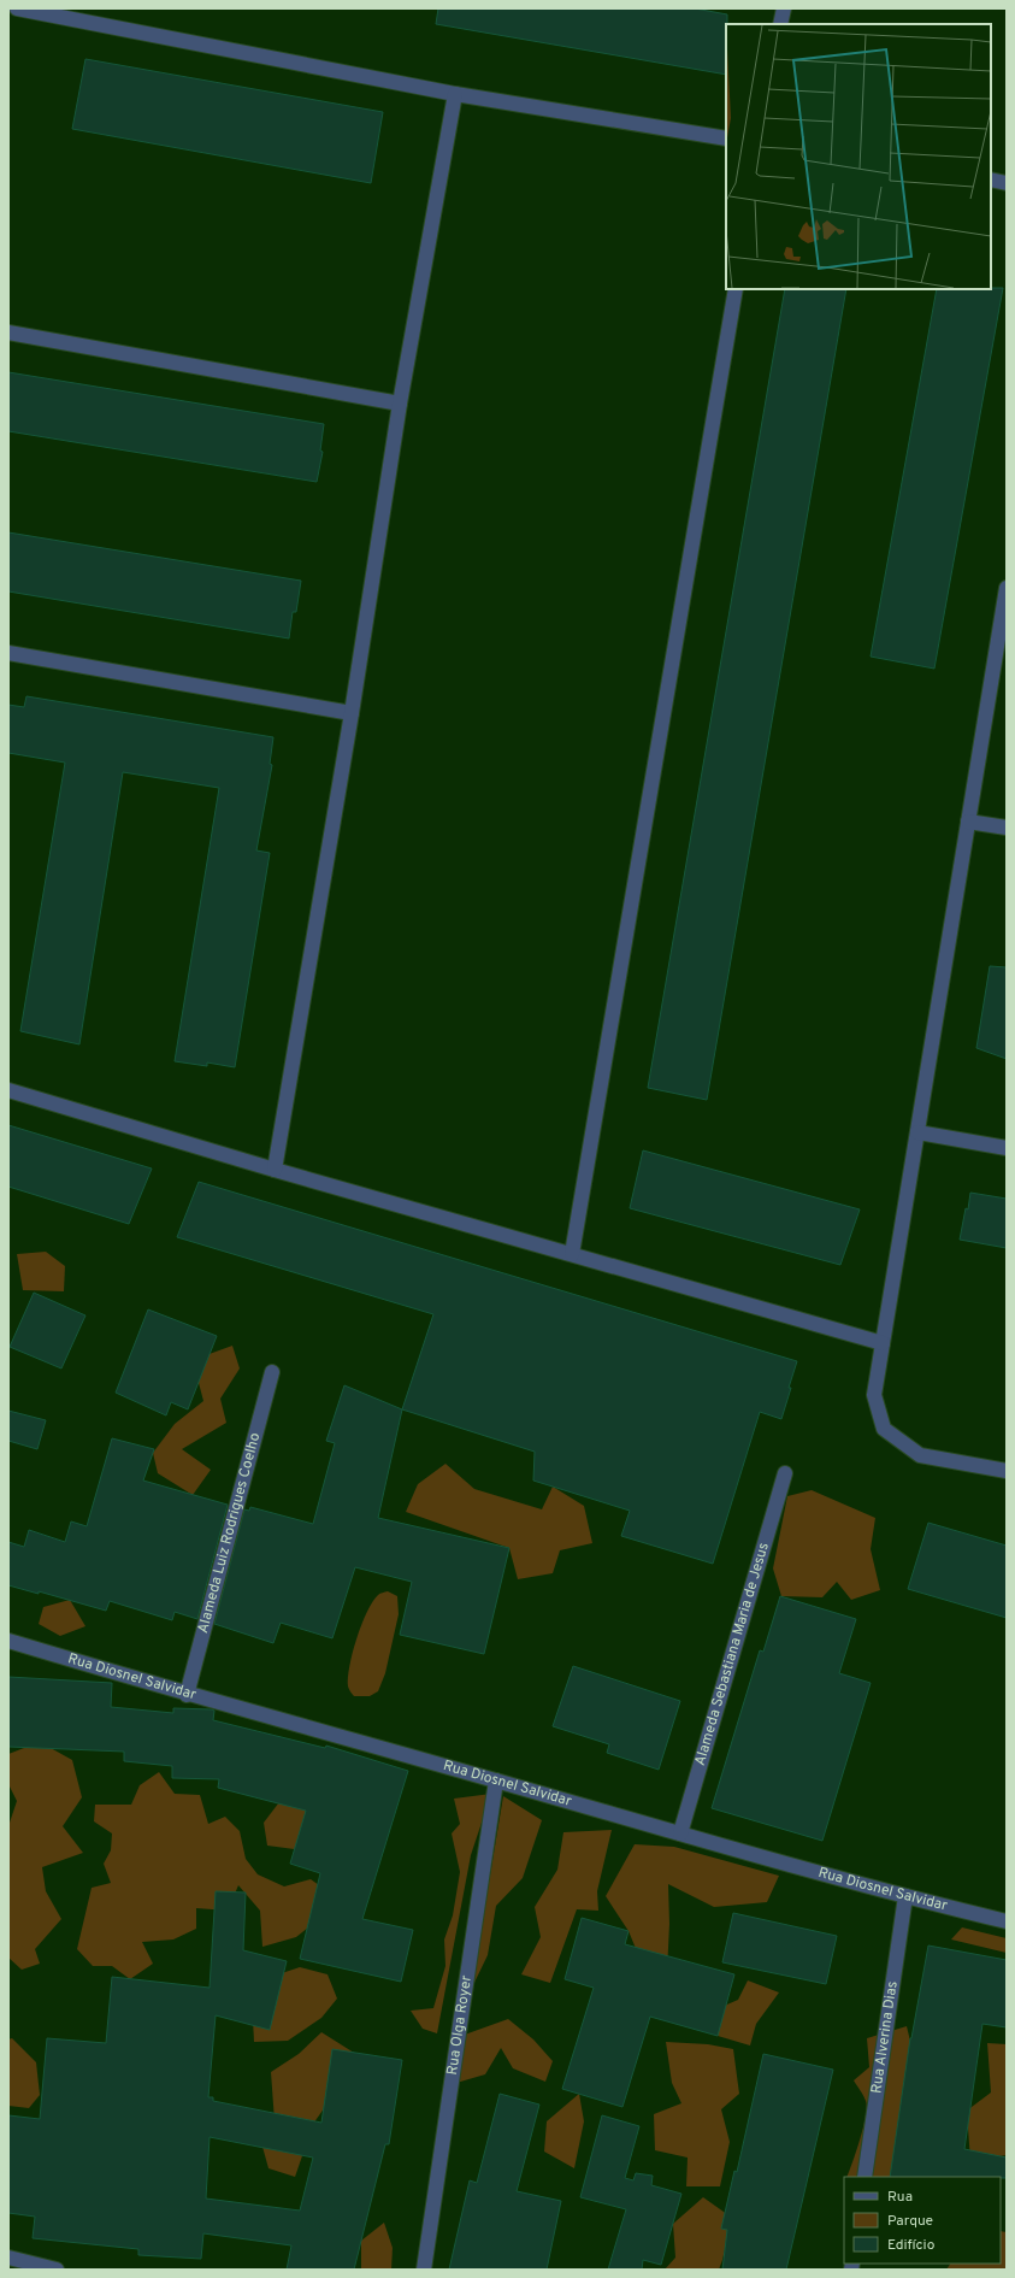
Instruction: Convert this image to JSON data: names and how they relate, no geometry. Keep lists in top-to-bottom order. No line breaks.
{"streets":{"street":["Alameda Luiz Rodrigues Coelho","Alameda Sebastiana Maria de Jesus","Rua Diosnel Salvidar","Rua Olga Royer","Rua Alverina Dias"]},"crossings":[["Alameda Luiz Rodrigues Coelho","Rua Diosnel Salvidar"],["Alameda Sebastiana Maria de Jesus","Rua Diosnel Salvidar"],["Rua Diosnel Salvidar","Rua Olga Royer"],["Rua Diosnel Salvidar","Rua Alverina Dias"]],"legend":["Rua","Parque","Edifício"]}
